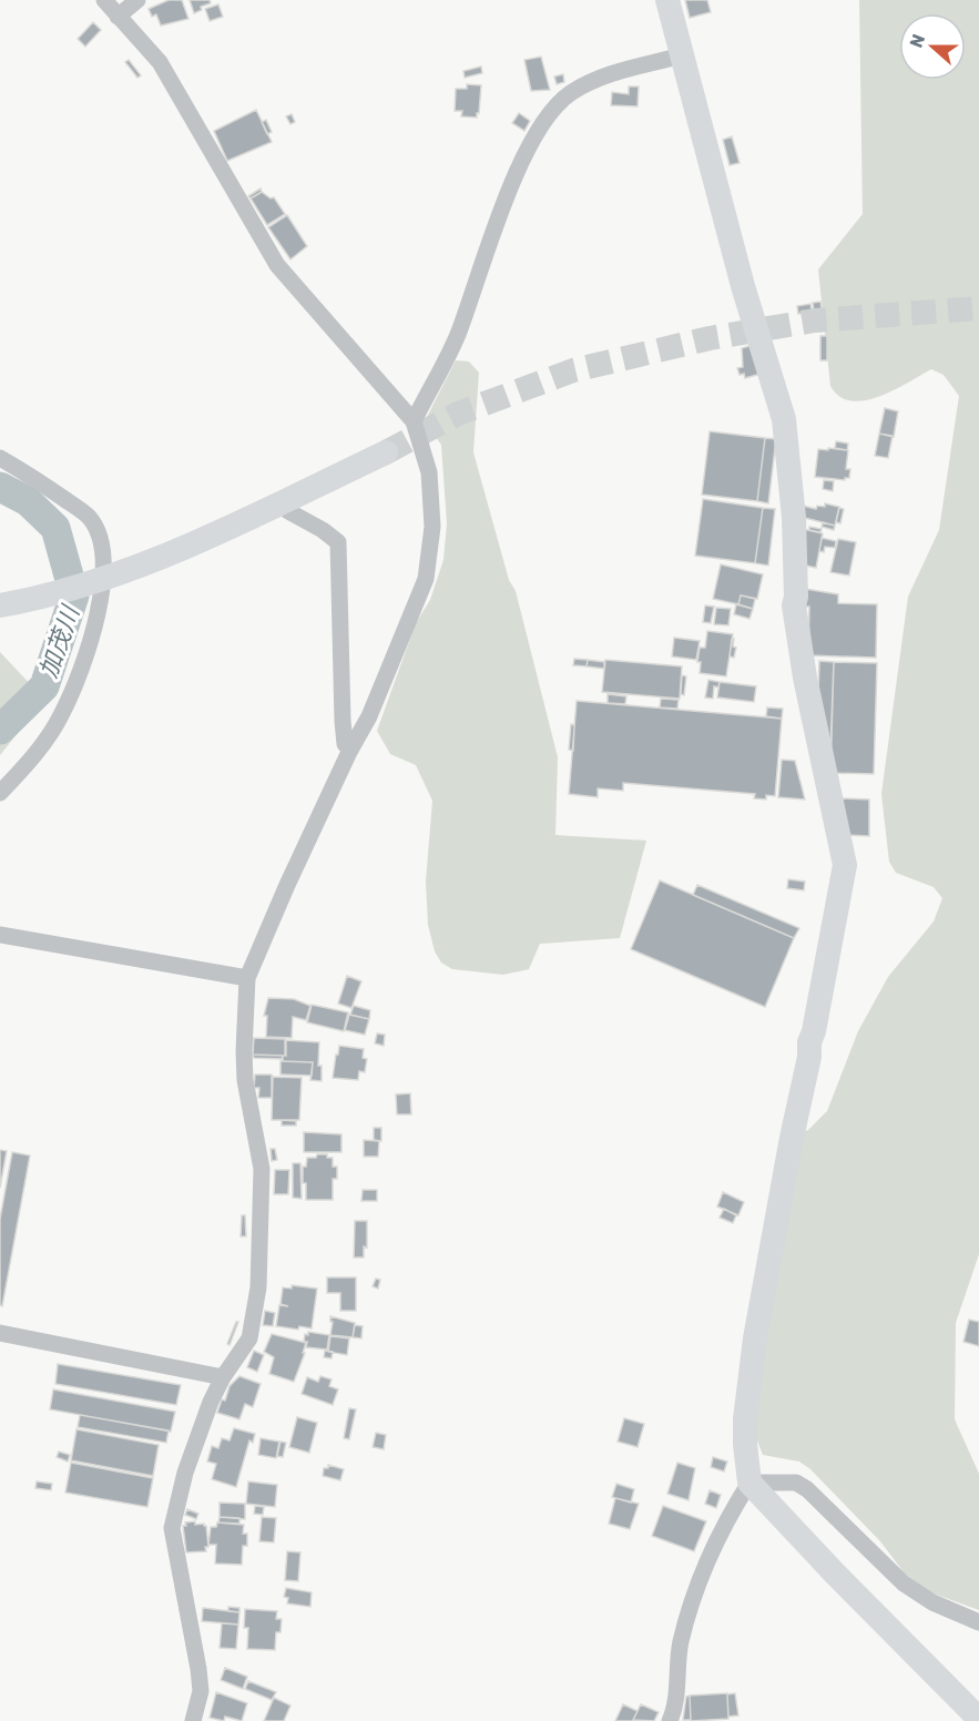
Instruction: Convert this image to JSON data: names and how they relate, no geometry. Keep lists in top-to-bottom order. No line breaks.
{"water":["加茂川"],"north":"left"}
